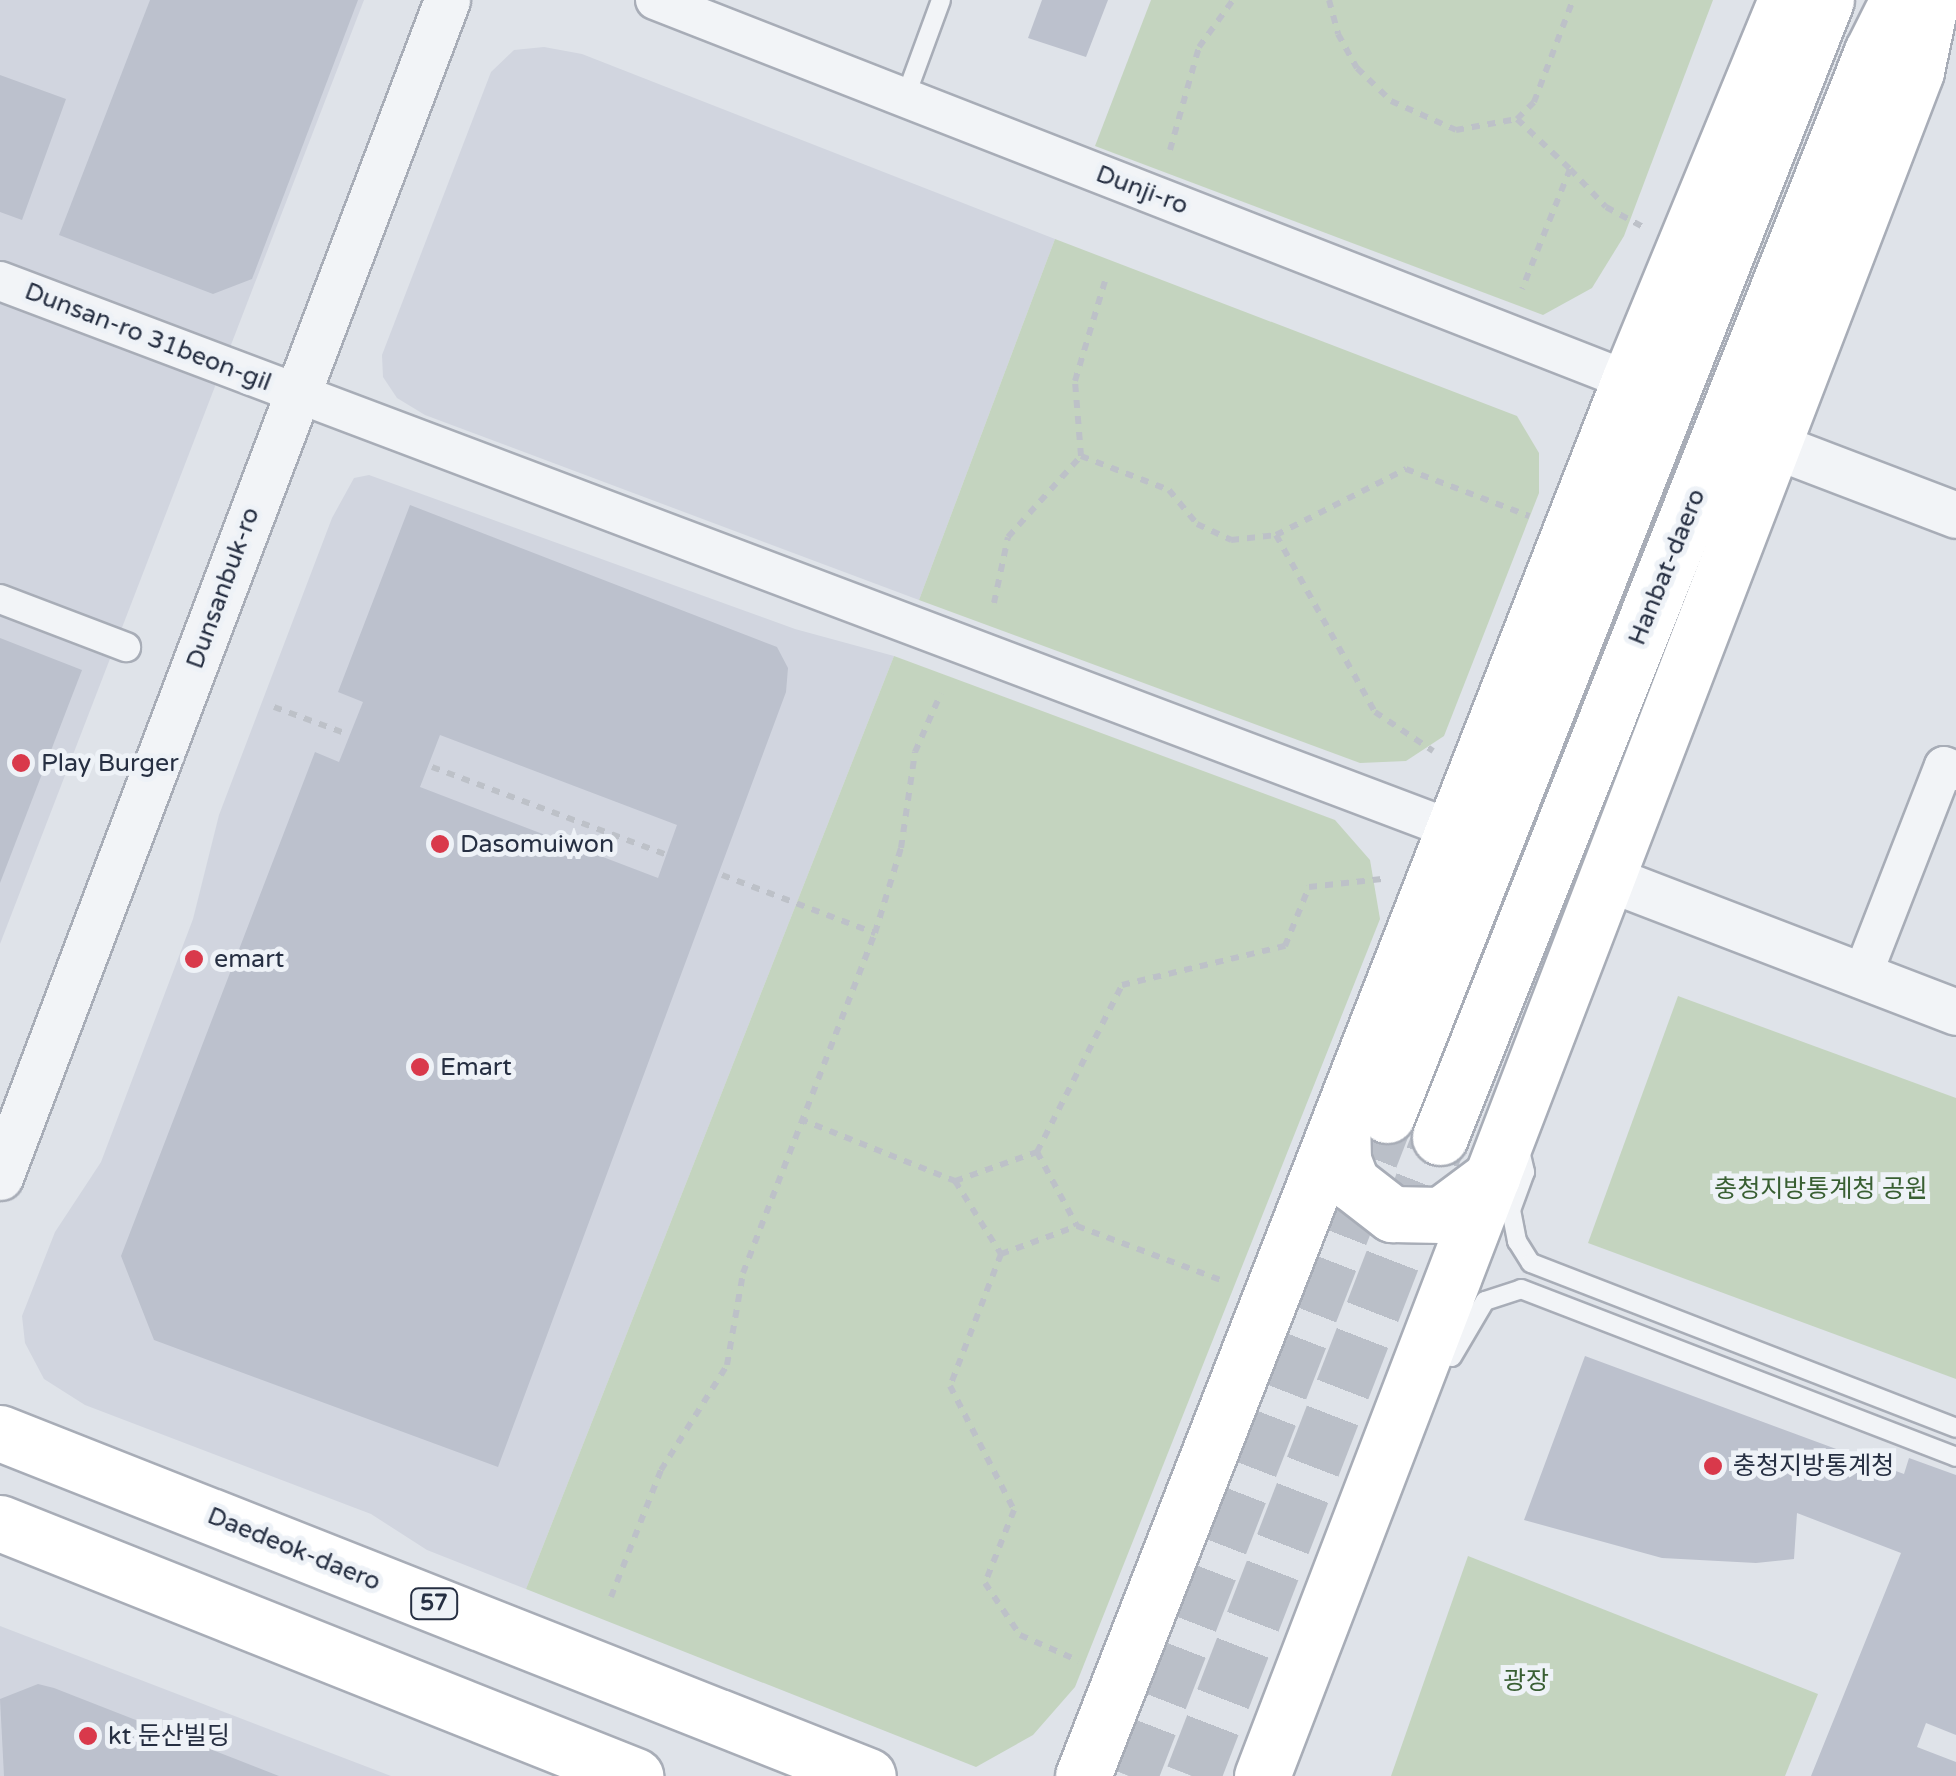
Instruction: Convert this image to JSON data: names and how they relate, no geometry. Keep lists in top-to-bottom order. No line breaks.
{"streets":{"main road":["Hanbat-daero","Daedeok-daero","57"],"street":["Dunji-ro","Dunsan-ro 31beon-gil","Dunsanbuk-ro"]},"crossings":[["Dunsan-ro 31beon-gil","Dunsanbuk-ro"]],"parks":["충청지방통계청 공원","광장"],"places":["Play Burger","Dasomuiwon","emart","Emart","충청지방통계청","kt 둔산빌딩"]}
